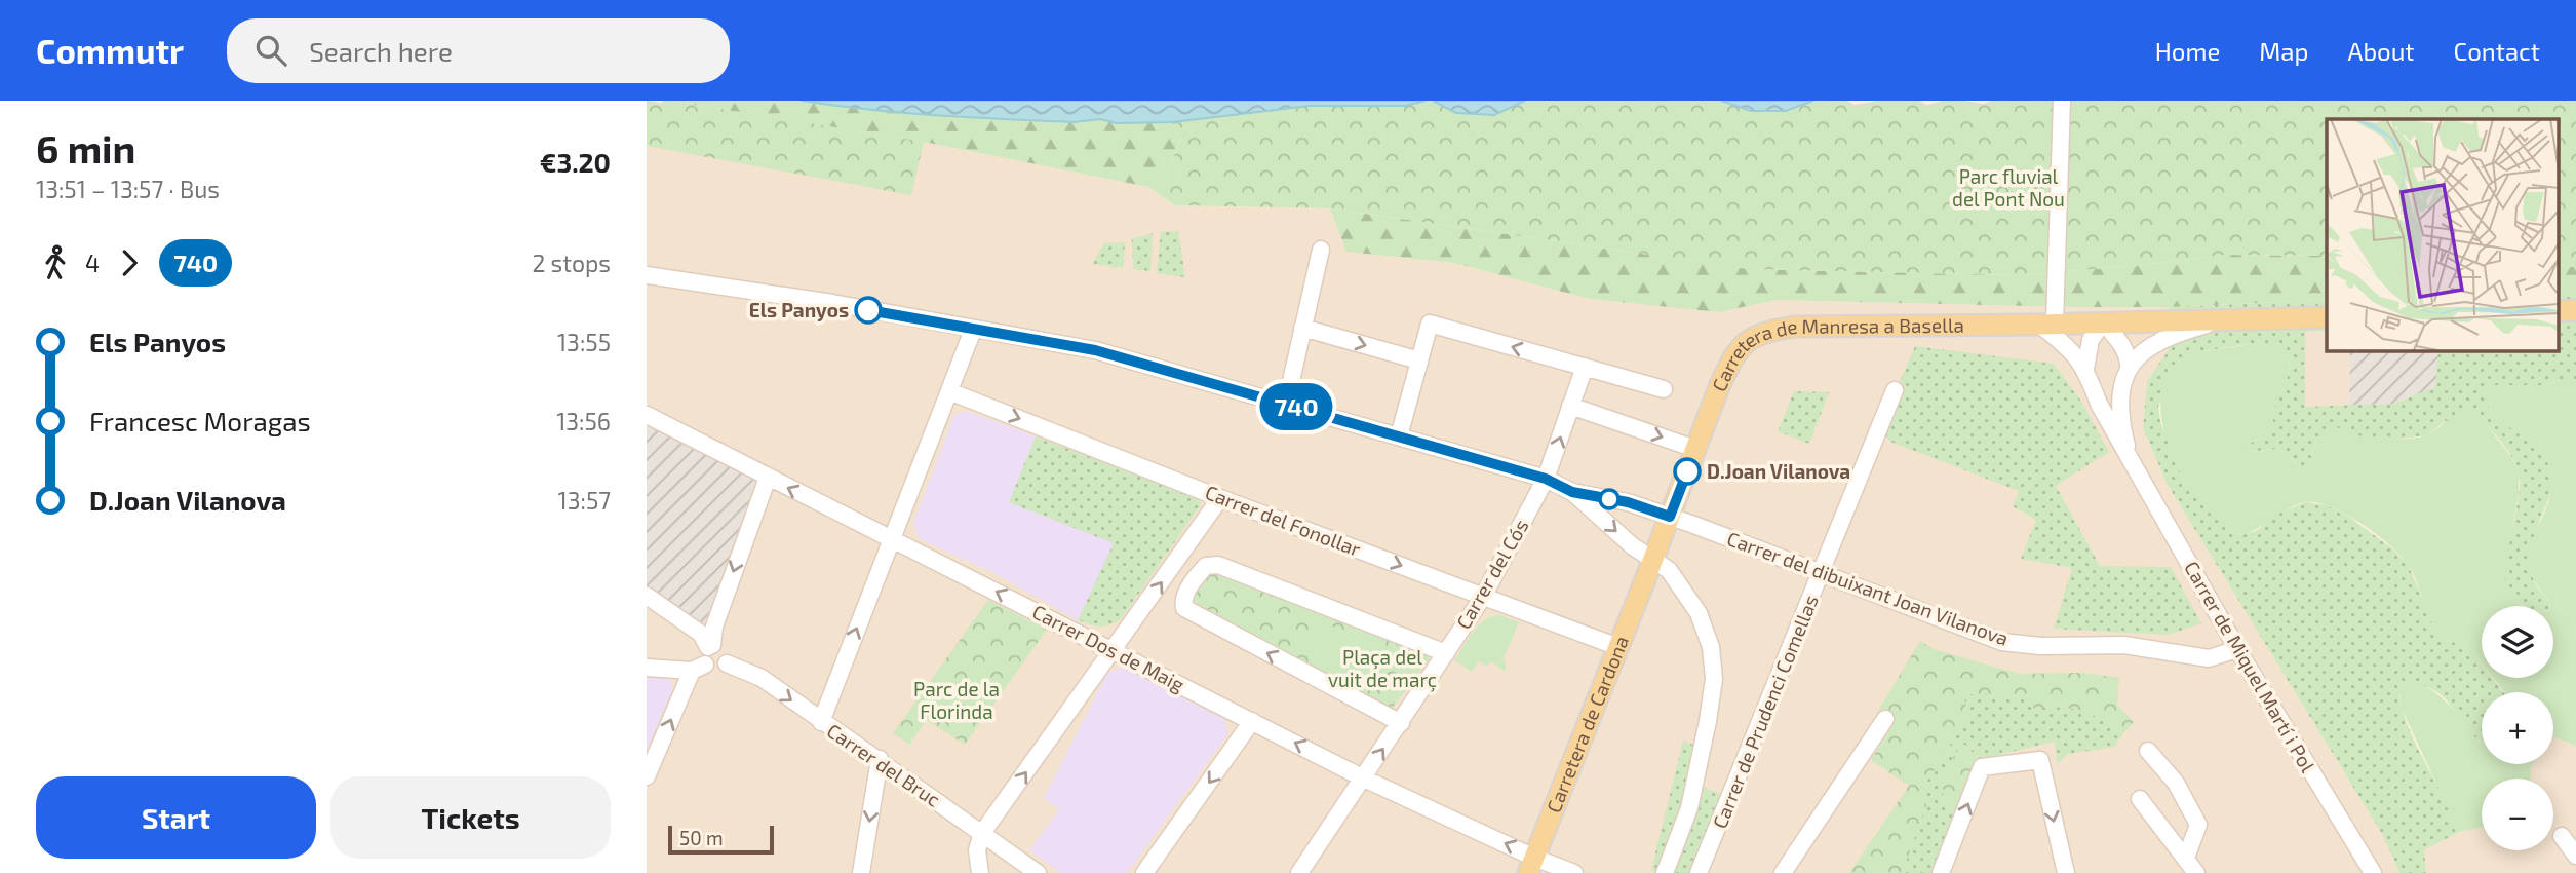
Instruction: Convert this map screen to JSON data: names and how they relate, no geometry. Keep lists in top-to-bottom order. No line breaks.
{"streets":{"main road":["Carretera de Manresa a Basella","Carretera de Cardona"],"street":["Carrer del Fonollar","Carrer del Cós","Carrer del dibuixant Joan Vilanova","Carrer Dos de Maig","Carrer de Miquel Martí i Pol","Carrer de Prudenci Comellas","Carrer del Bruc"]},"crossings":[["Carretera de Manresa a Basella","Carrer del dibuixant Joan Vilanova"],["Carretera de Manresa a Basella","Carrer de Miquel Martí i Pol"],["Carretera de Manresa a Basella","Carretera de Cardona"],["Carrer del Fonollar","Carrer del Cós"],["Carrer del Fonollar","Carretera de Cardona"],["Carrer del Cós","Carrer Dos de Maig"],["Carrer del dibuixant Joan Vilanova","Carrer de Miquel Martí i Pol"],["Carrer del dibuixant Joan Vilanova","Carrer de Prudenci Comellas"],["Carrer Dos de Maig","Carretera de Cardona"]],"one_way":["Carrer Dos de Maig"],"parks":["Parc fluvial del Pont Nou","Plaça del vuit de març","Parc de la Florinda"],"places":["Els Panyos","D.Joan Vilanova"],"lines":["bus line 740"],"scale_bar":"50 m","page":{"header":"Commutr","search":"Search here","nav":["Home","Map","About","Contact"],"heading":["6 min","13:51 – 13:57 · Bus","€3.20"],"on_map":"740","legs":["4","740","2 stops"],"list":[{"name":"Els Panyos","value":"13:55"},{"name":"Francesc Moragas","value":"13:56"},{"name":"D.Joan Vilanova","value":"13:57"}],"map_buttons":["+","−"],"buttons":["Start","Tickets"],"scale":"50 m"}}
